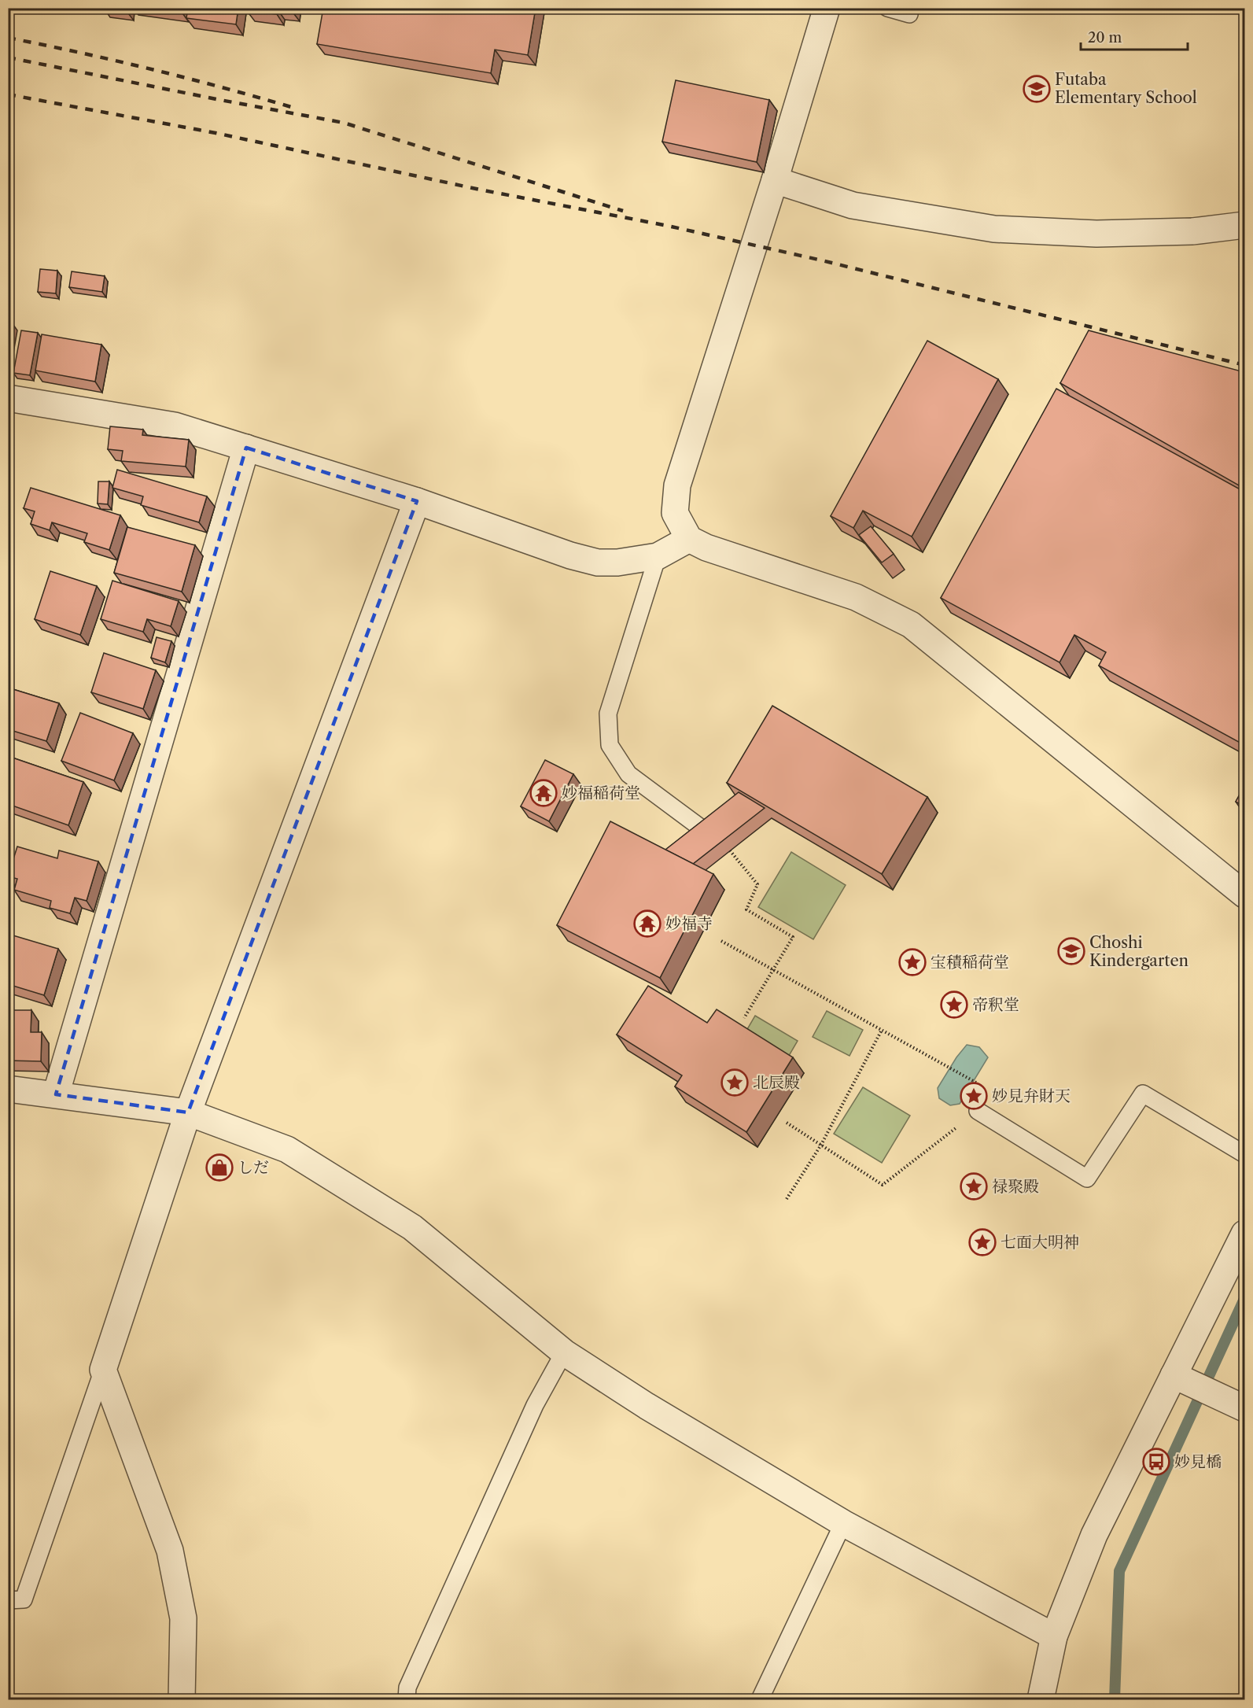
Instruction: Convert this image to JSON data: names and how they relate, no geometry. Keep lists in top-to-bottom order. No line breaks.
{"places":{"school or university":["Futaba Elementary School","Choshi Kindergarten"],"temple":["妙福稲荷堂","妙福寺"],"place":["宝積稲荷堂","帝釈堂","北辰殿","妙見弁財天","禄聚殿","七面大明神"],"shop":["しだ"],"bus stop":["妙見橋"]},"scale_bar":"20 m"}
